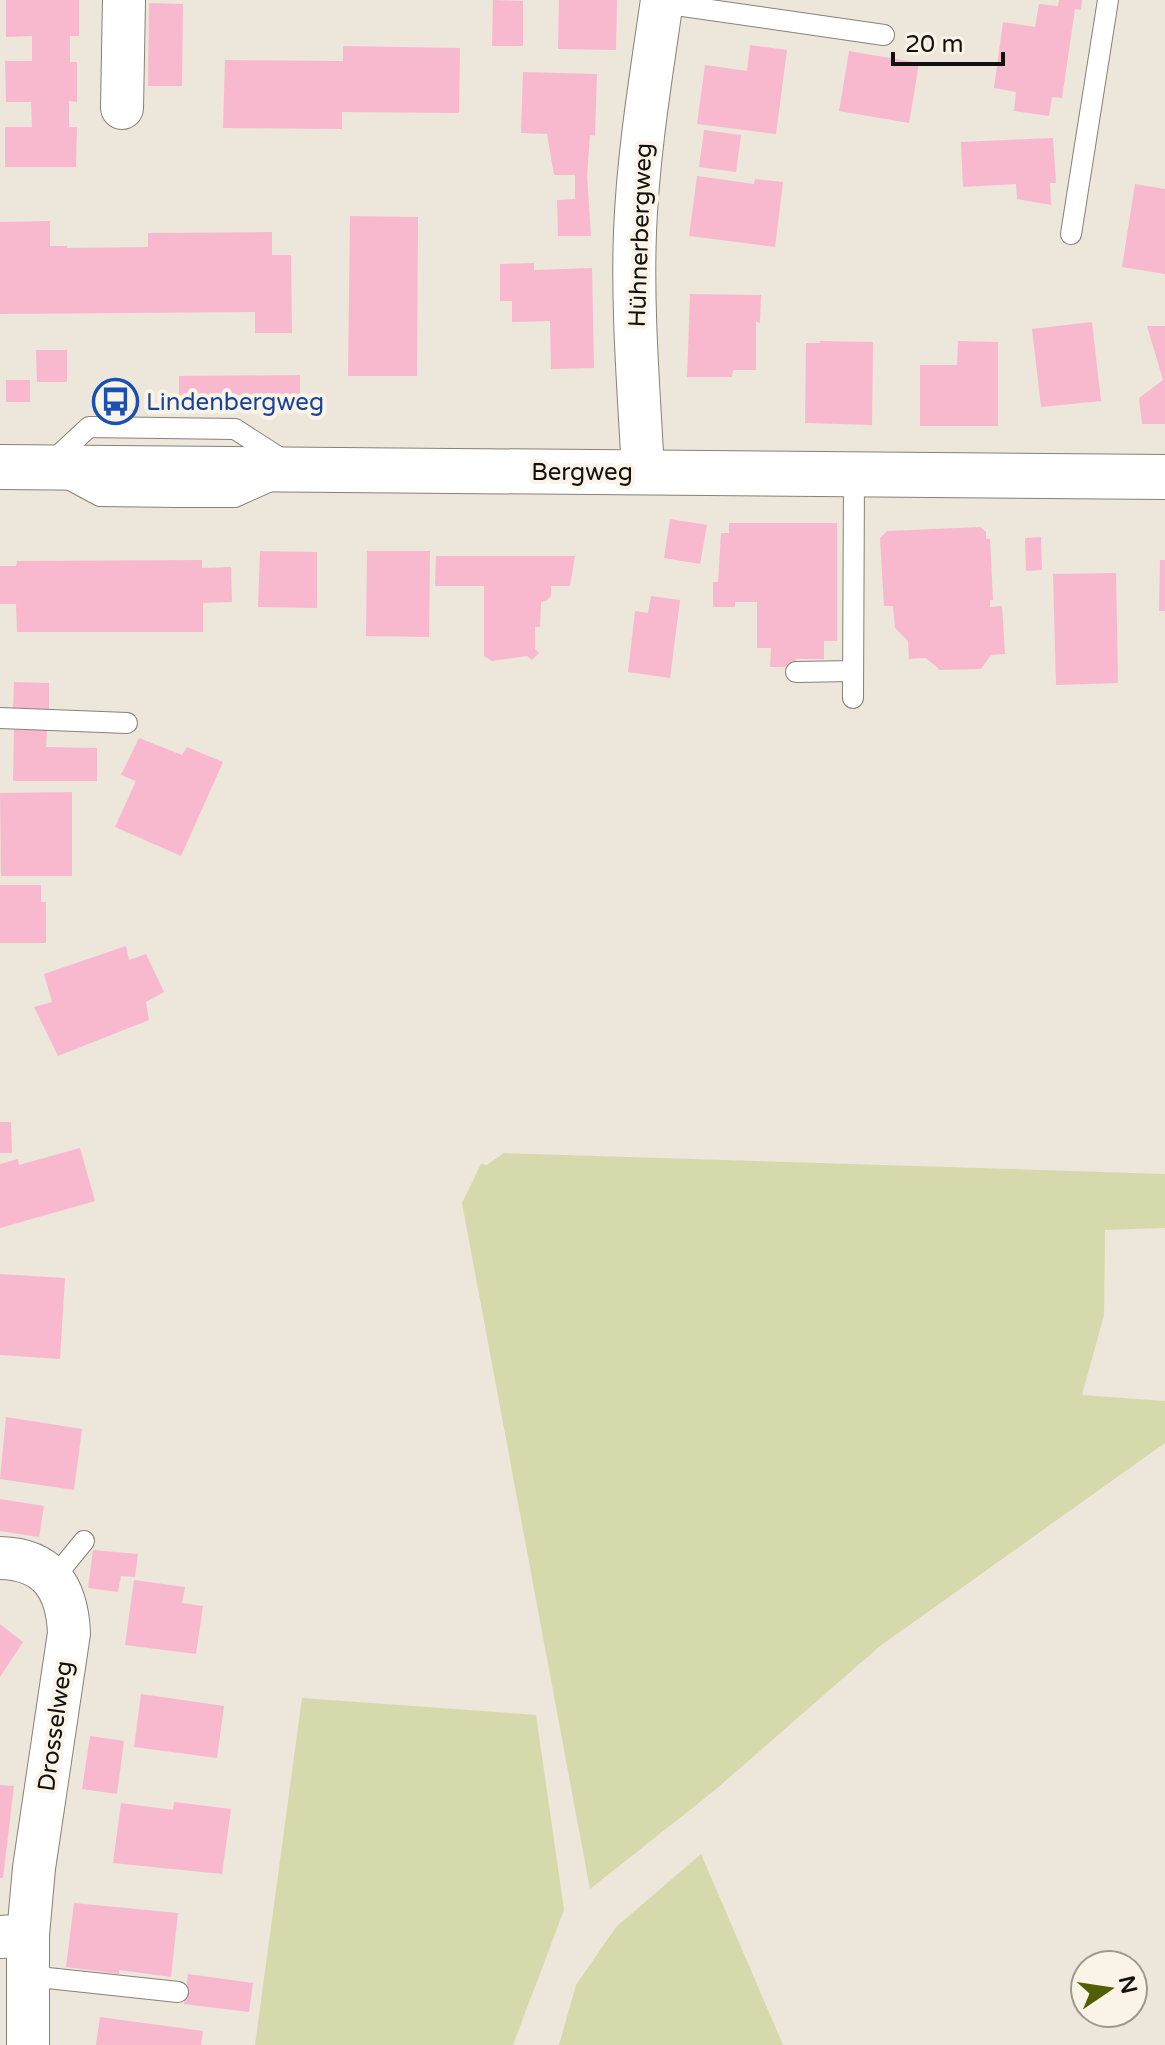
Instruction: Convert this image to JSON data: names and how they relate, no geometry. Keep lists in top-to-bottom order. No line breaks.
{"streets":{"street":["Hühnerbergweg","Bergweg","Drosselweg"]},"crossings":[["Hühnerbergweg","Bergweg"]],"places":{"bus stop":["Lindenbergweg"]},"scale_bar":"20 m","north":"right"}
